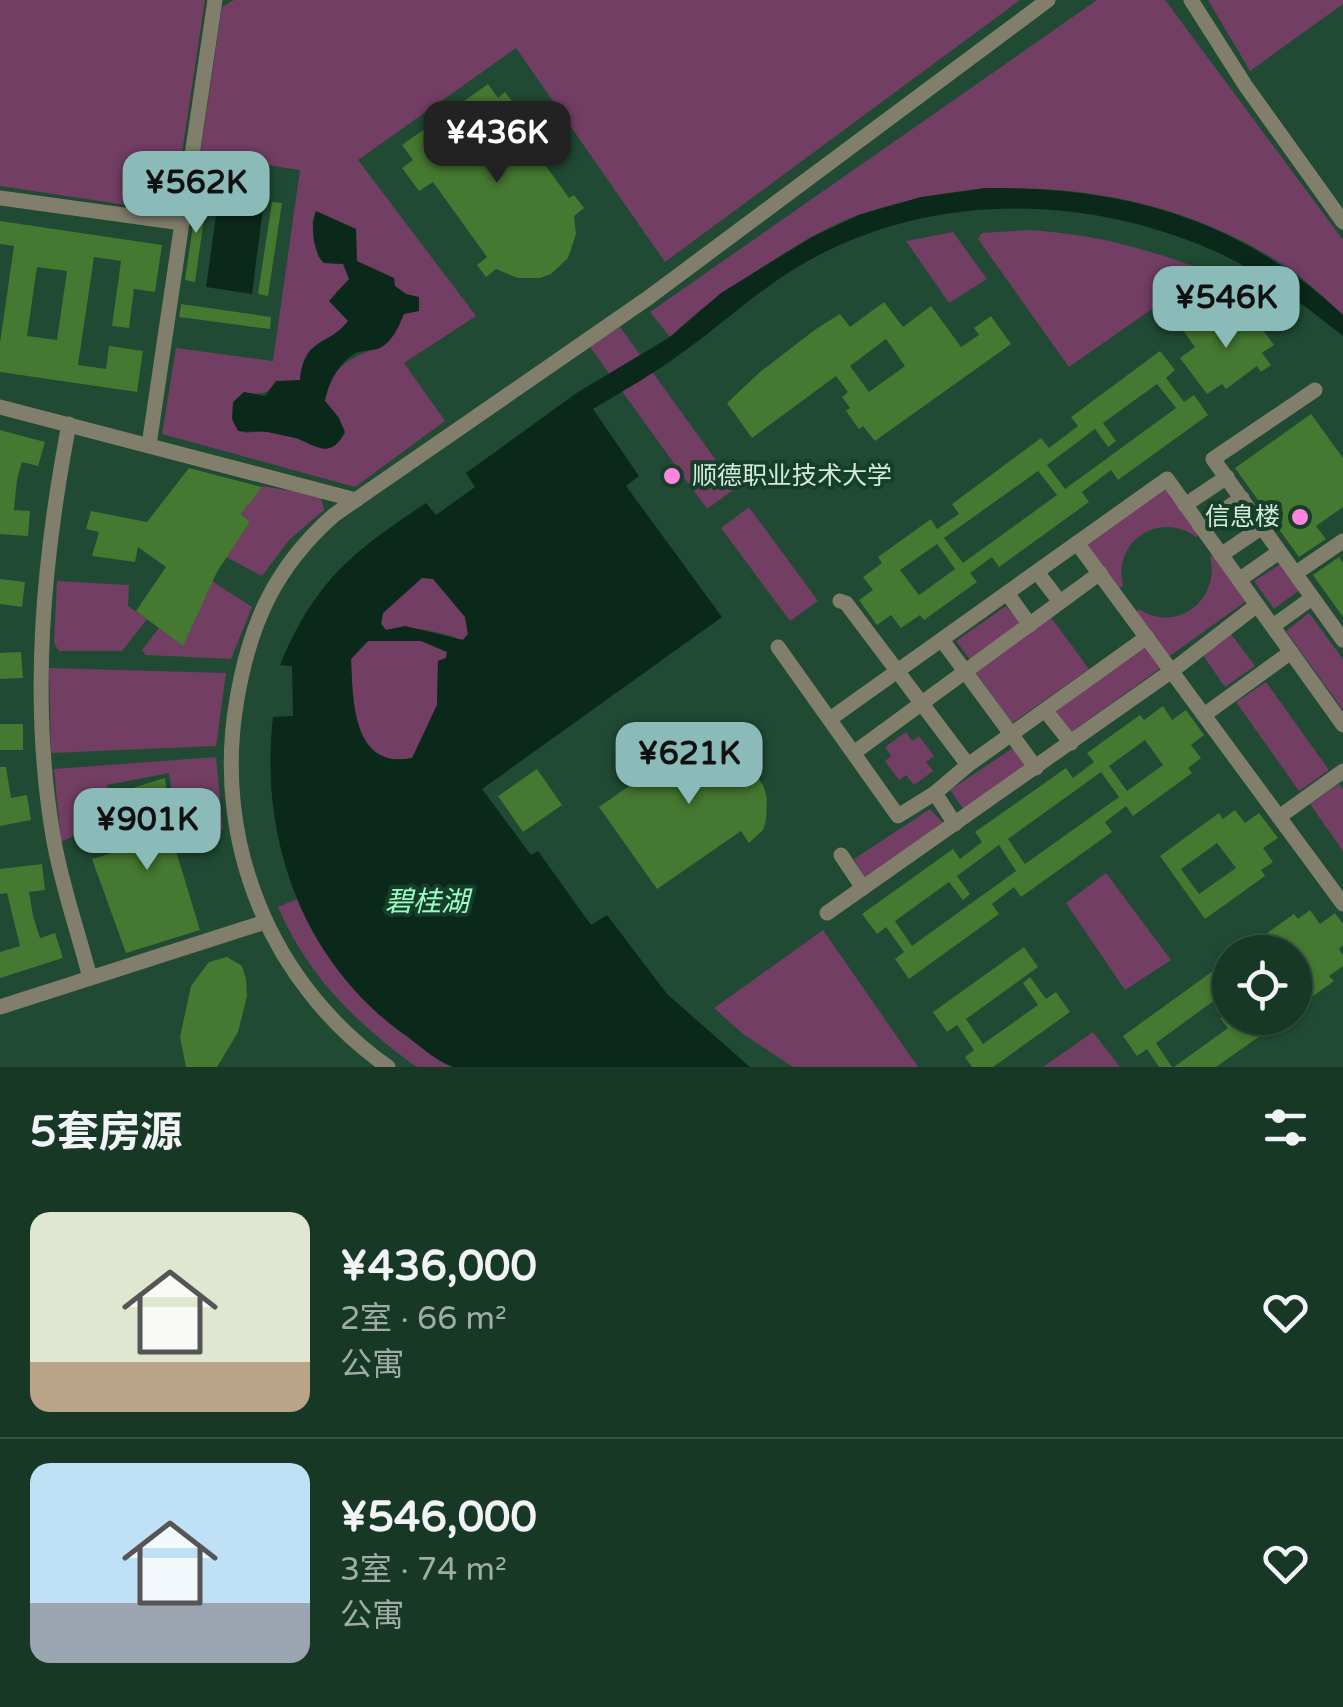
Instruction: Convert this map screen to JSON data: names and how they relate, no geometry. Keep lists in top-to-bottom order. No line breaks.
{"water":["碧桂湖"],"places":["顺德职业技术大学","信息楼"],"page":{"price":["¥436K","¥562K","¥546K","¥621K","¥901K"],"heading":"5套房源","list":[{"name":"¥436,000","note":"2室 · 66 m² · 公寓"},{"name":"¥546,000","note":"3室 · 74 m² · 公寓"}]}}
